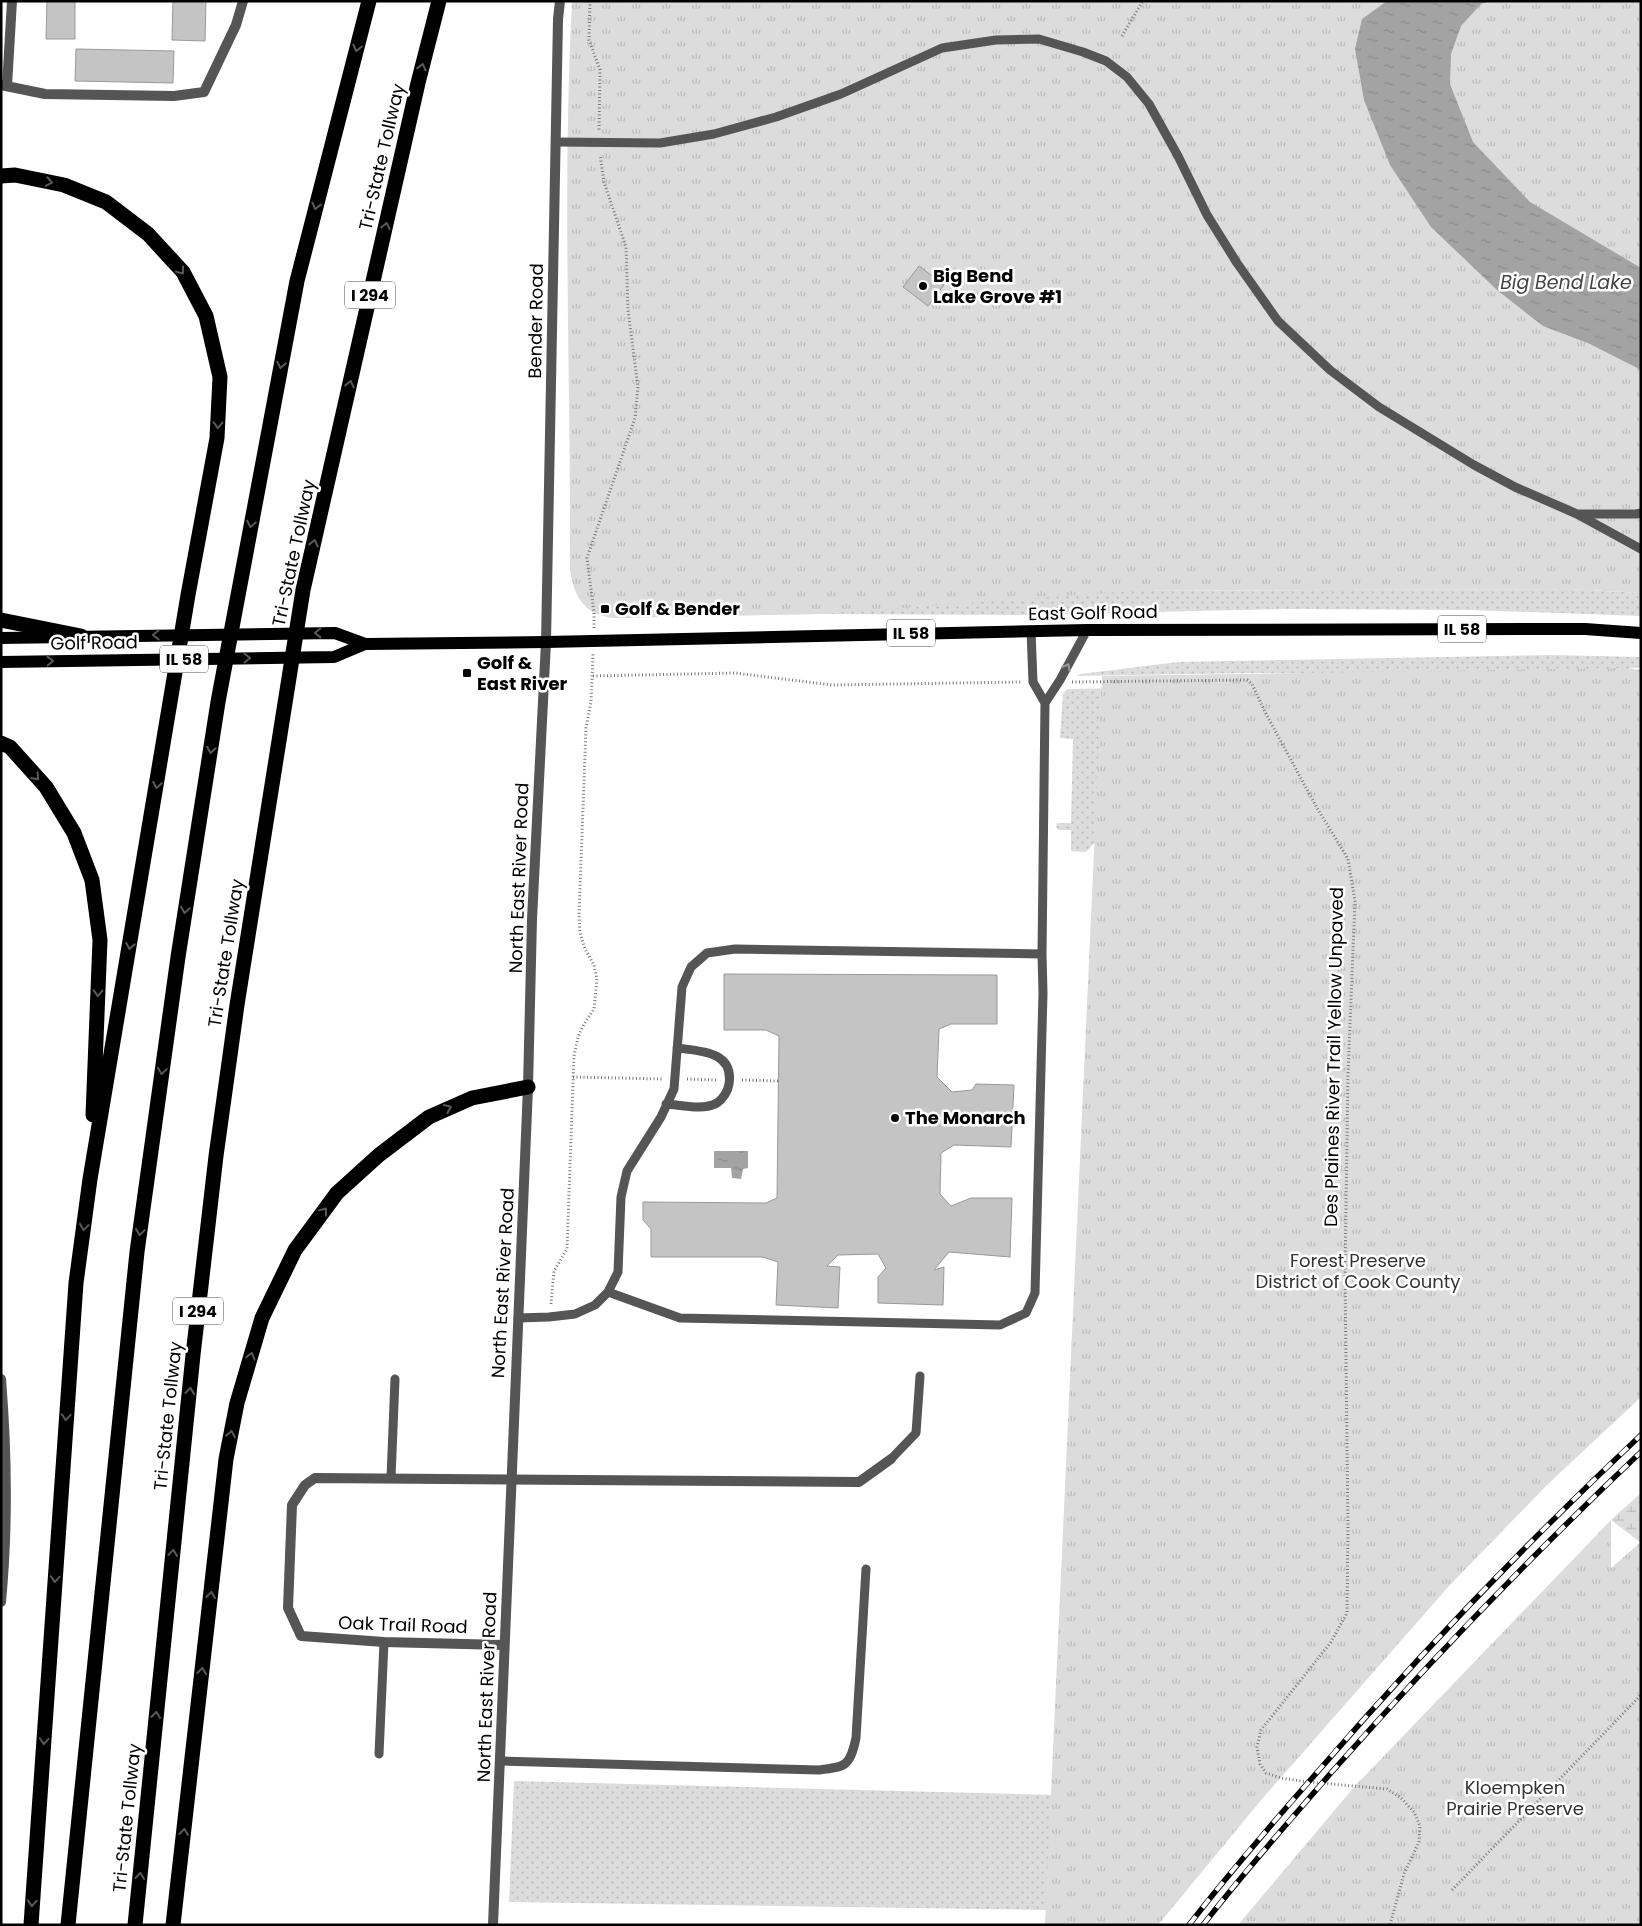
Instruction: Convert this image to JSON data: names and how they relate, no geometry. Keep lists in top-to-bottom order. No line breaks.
{"streets":{"highway":["Tri-State Tollway","I 294"],"main road":["East Golf Road","IL 58","Golf Road"],"street":["Bender Road","North East River Road","Oak Trail Road"],"path":["Des Plaines River Trail Yellow Unpaved"]},"crossings":[["Bender Road","East Golf Road"],["Bender Road","Golf Road"],["Bender Road","North East River Road"],["East Golf Road","Golf Road"],["East Golf Road","North East River Road"],["Golf Road","North East River Road"],["North East River Road","Oak Trail Road"]],"water":["Big Bend Lake"],"parks":["Forest Preserve District of Cook County","Kloempken Prairie Preserve"],"places":{"other":["Big Bend Lake Grove #1","The Monarch"],"transit":["Golf & Bender","Golf & East River"]}}
